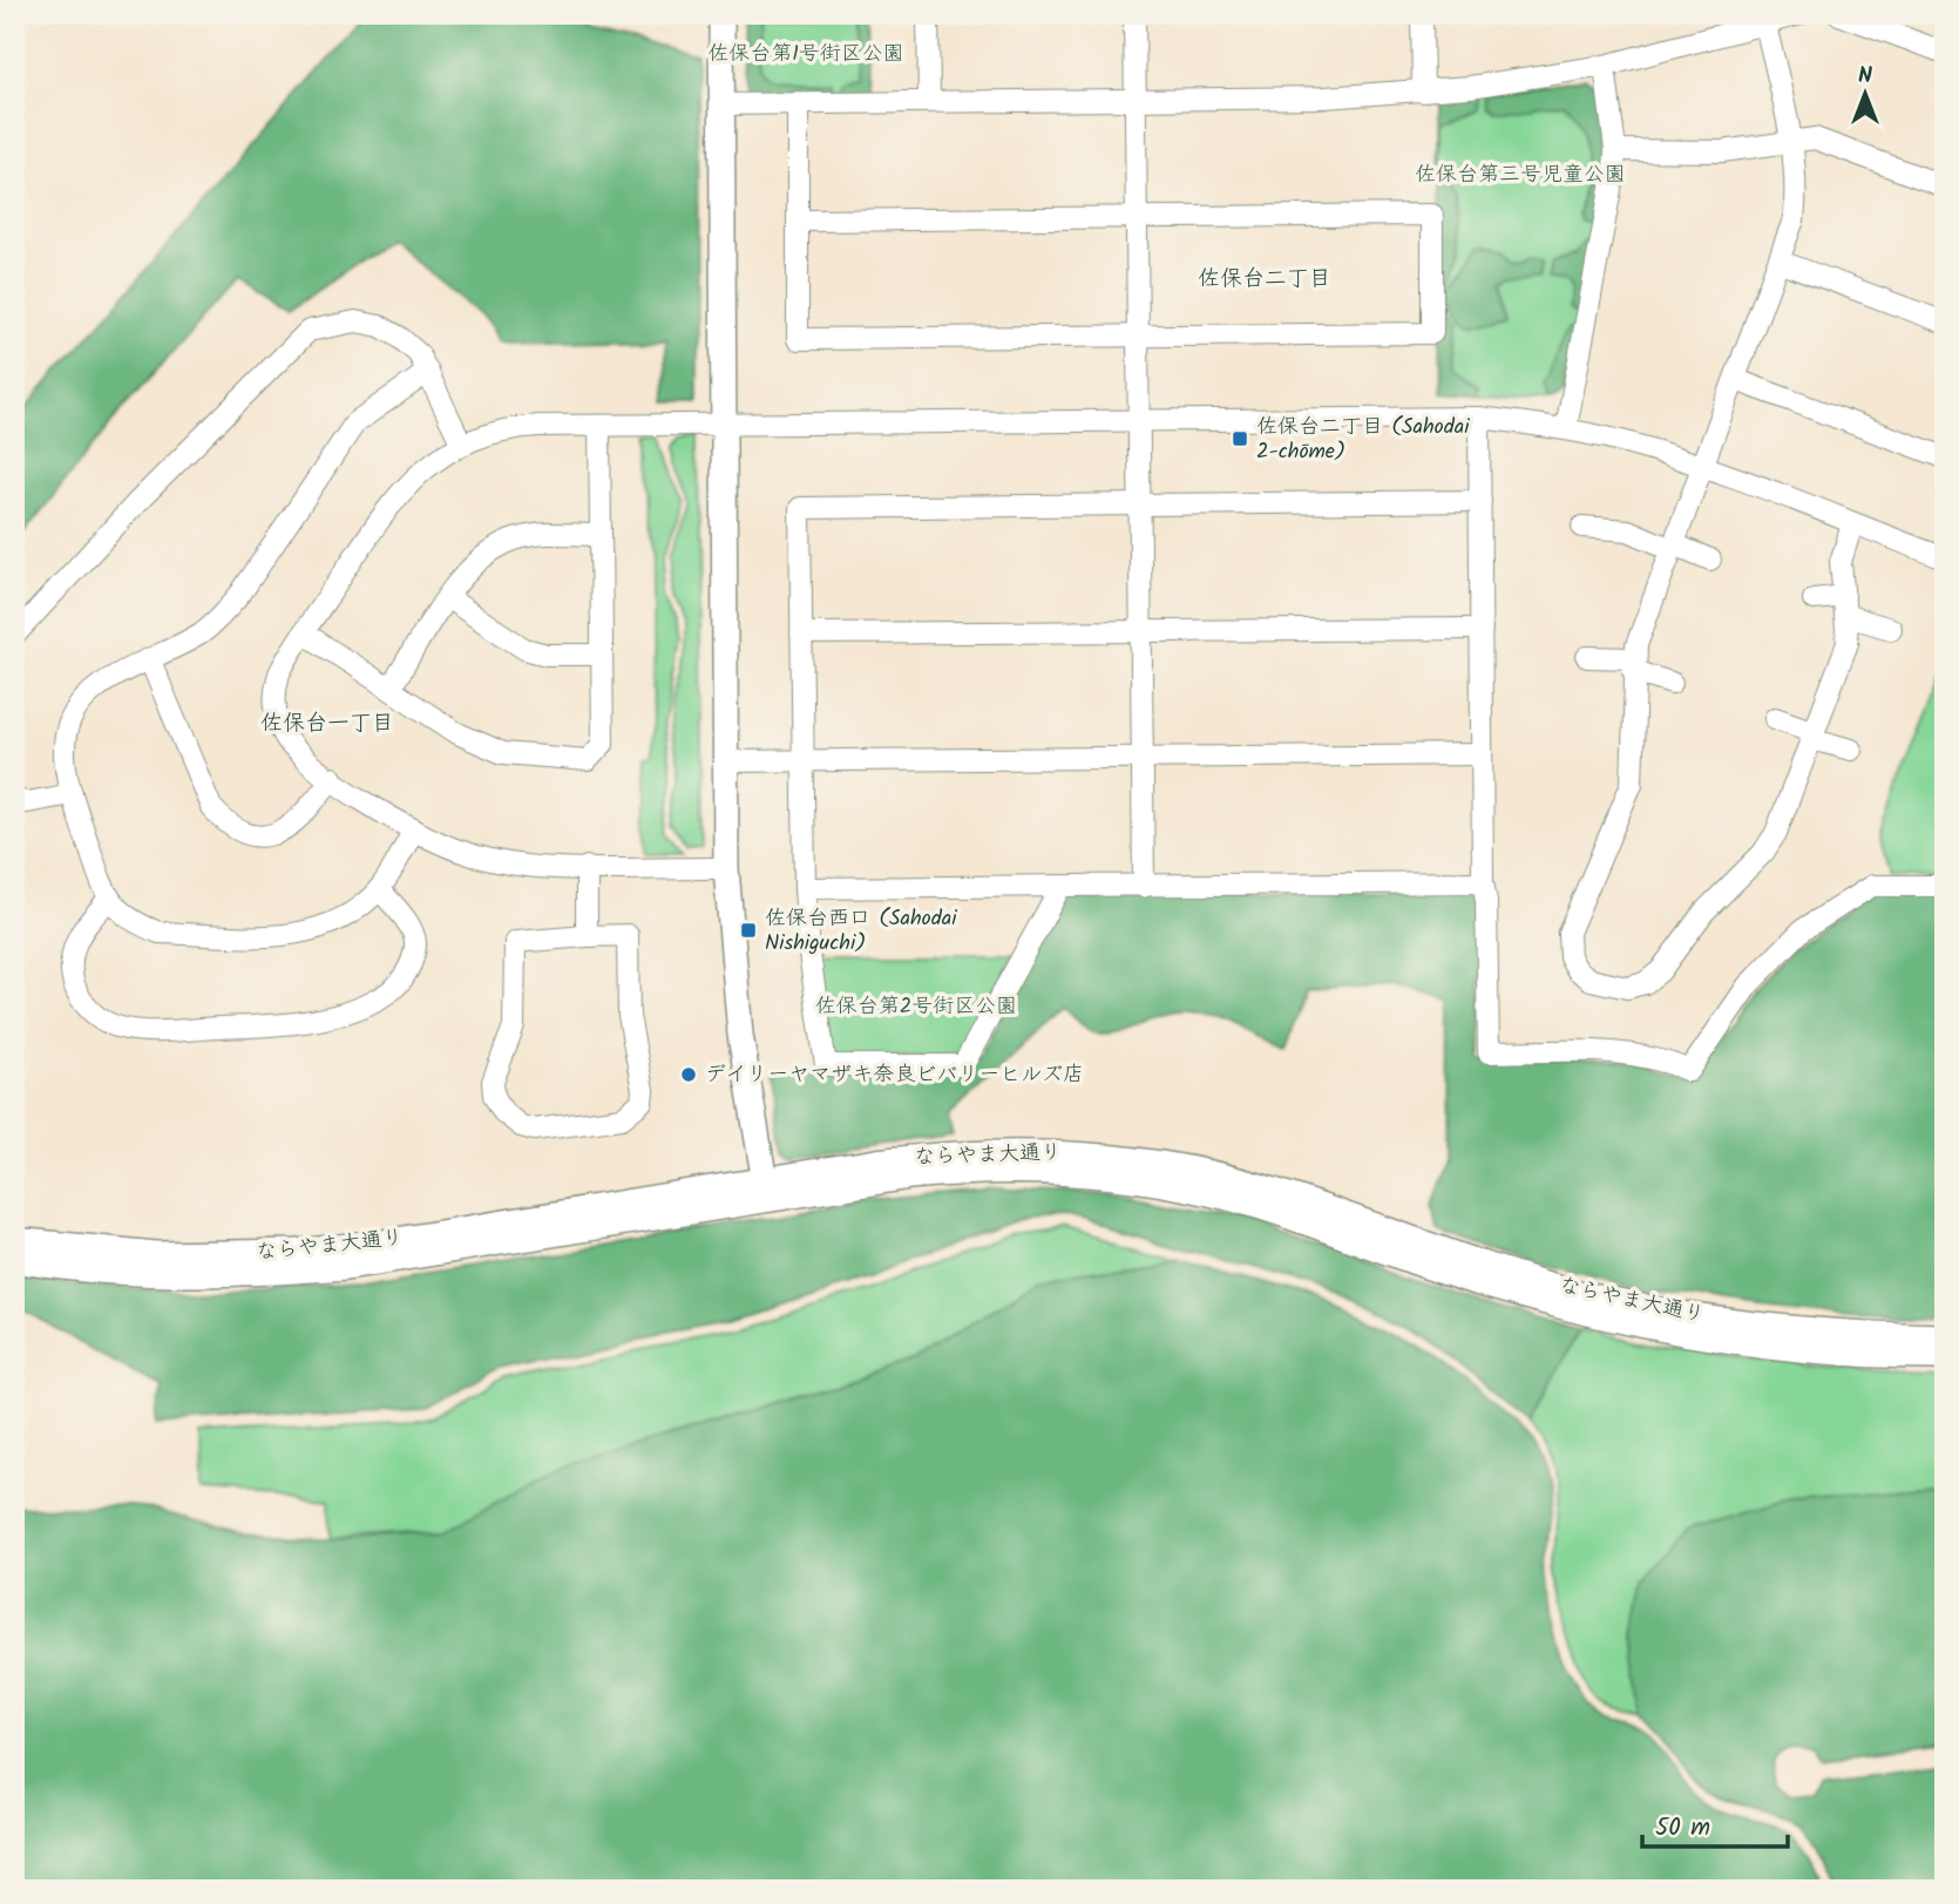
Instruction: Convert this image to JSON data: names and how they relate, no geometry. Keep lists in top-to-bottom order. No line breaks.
{"streets":{"street":["ならやま大通り"]},"districts":["佐保台二丁目","佐保台一丁目"],"parks":["佐保台第1号街区公園","佐保台第三号児童公園","佐保台第2号街区公園"],"places":{"transit":["佐保台二丁目 (Sahodai 2-chōme)","佐保台西口 (Sahodai Nishiguchi)"],"other":["デイリーヤマザキ奈良ビバリーヒルズ店"]},"scale_bar":"50 m","north":"top"}
